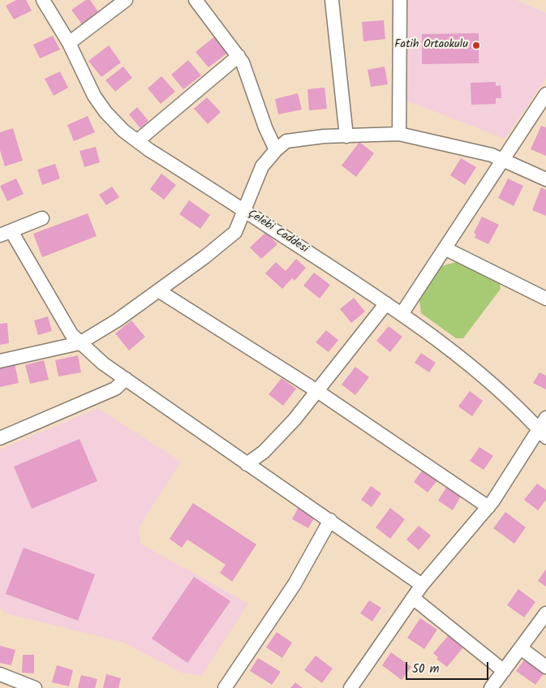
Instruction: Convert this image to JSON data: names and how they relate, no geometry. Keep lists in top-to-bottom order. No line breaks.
{"streets":{"street":["Çelebi Caddesi"]},"places":["Fatih Ortaokulu"],"scale_bar":"50 m"}
